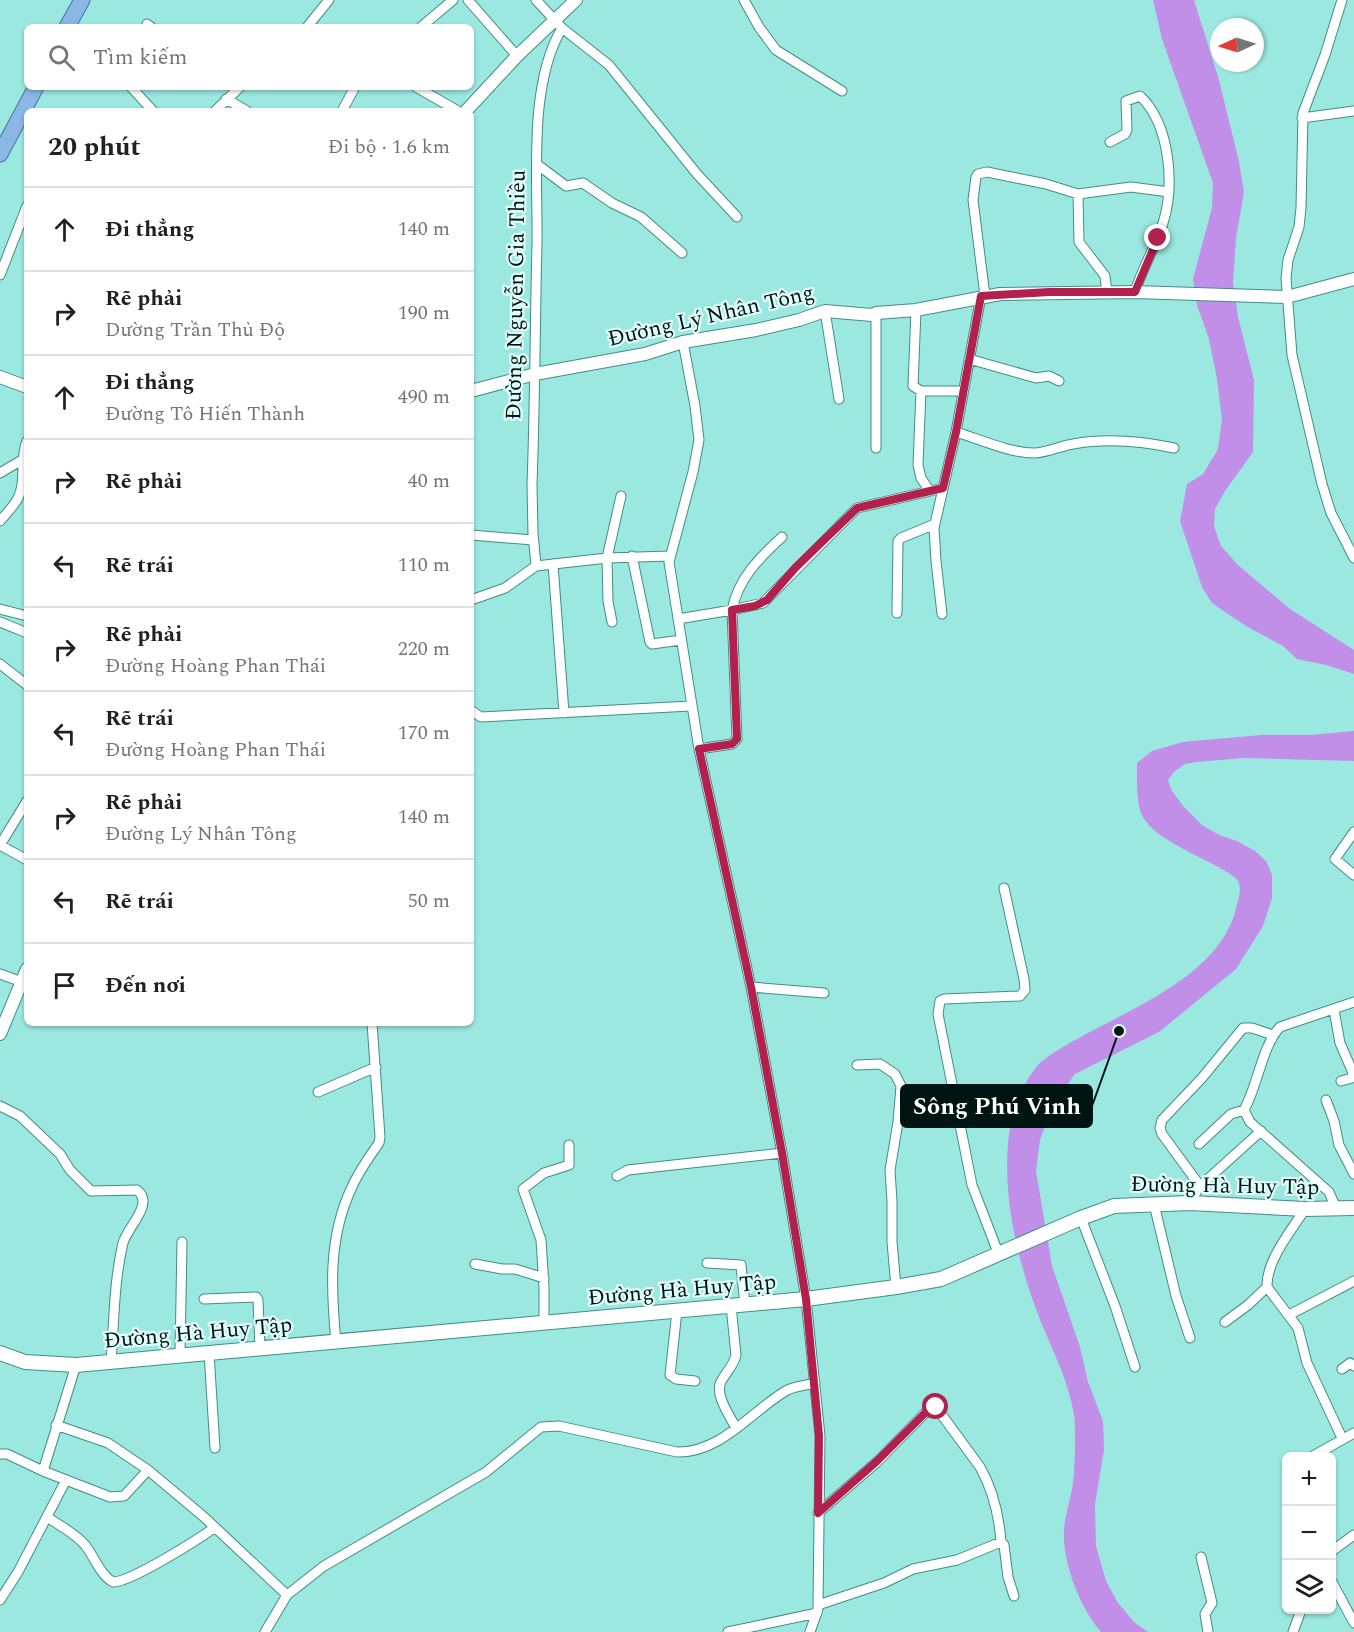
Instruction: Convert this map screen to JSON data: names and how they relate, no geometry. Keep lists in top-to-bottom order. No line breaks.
{"streets":{"main road":["Đường Hà Huy Tập"],"street":["Đường Nguyễn Gia Thiều","Đường Lý Nhân Tông"]},"crossings":[["Đường Nguyễn Gia Thiều","Đường Lý Nhân Tông"]],"places":["Sông Phú Vinh"],"north":"left","page":{"search":"Tìm kiếm","heading":["20 phút","Đi bộ · 1.6 km"],"list":[["Đi thẳng","140 m"],["Rẽ phải","Dường Trần Thủ Độ","190 m"],["Đi thẳng","Đường Tô Hiến Thành","490 m"],["Rẽ phải","40 m"],["Rẽ trái","110 m"],["Rẽ phải","Đường Hoàng Phan Thái","220 m"],["Rẽ trái","Đường Hoàng Phan Thái","170 m"],["Rẽ phải","Đường Lý Nhân Tông","140 m"],["Rẽ trái","50 m"],"Đến nơi"],"map_buttons":["+","−"]}}
